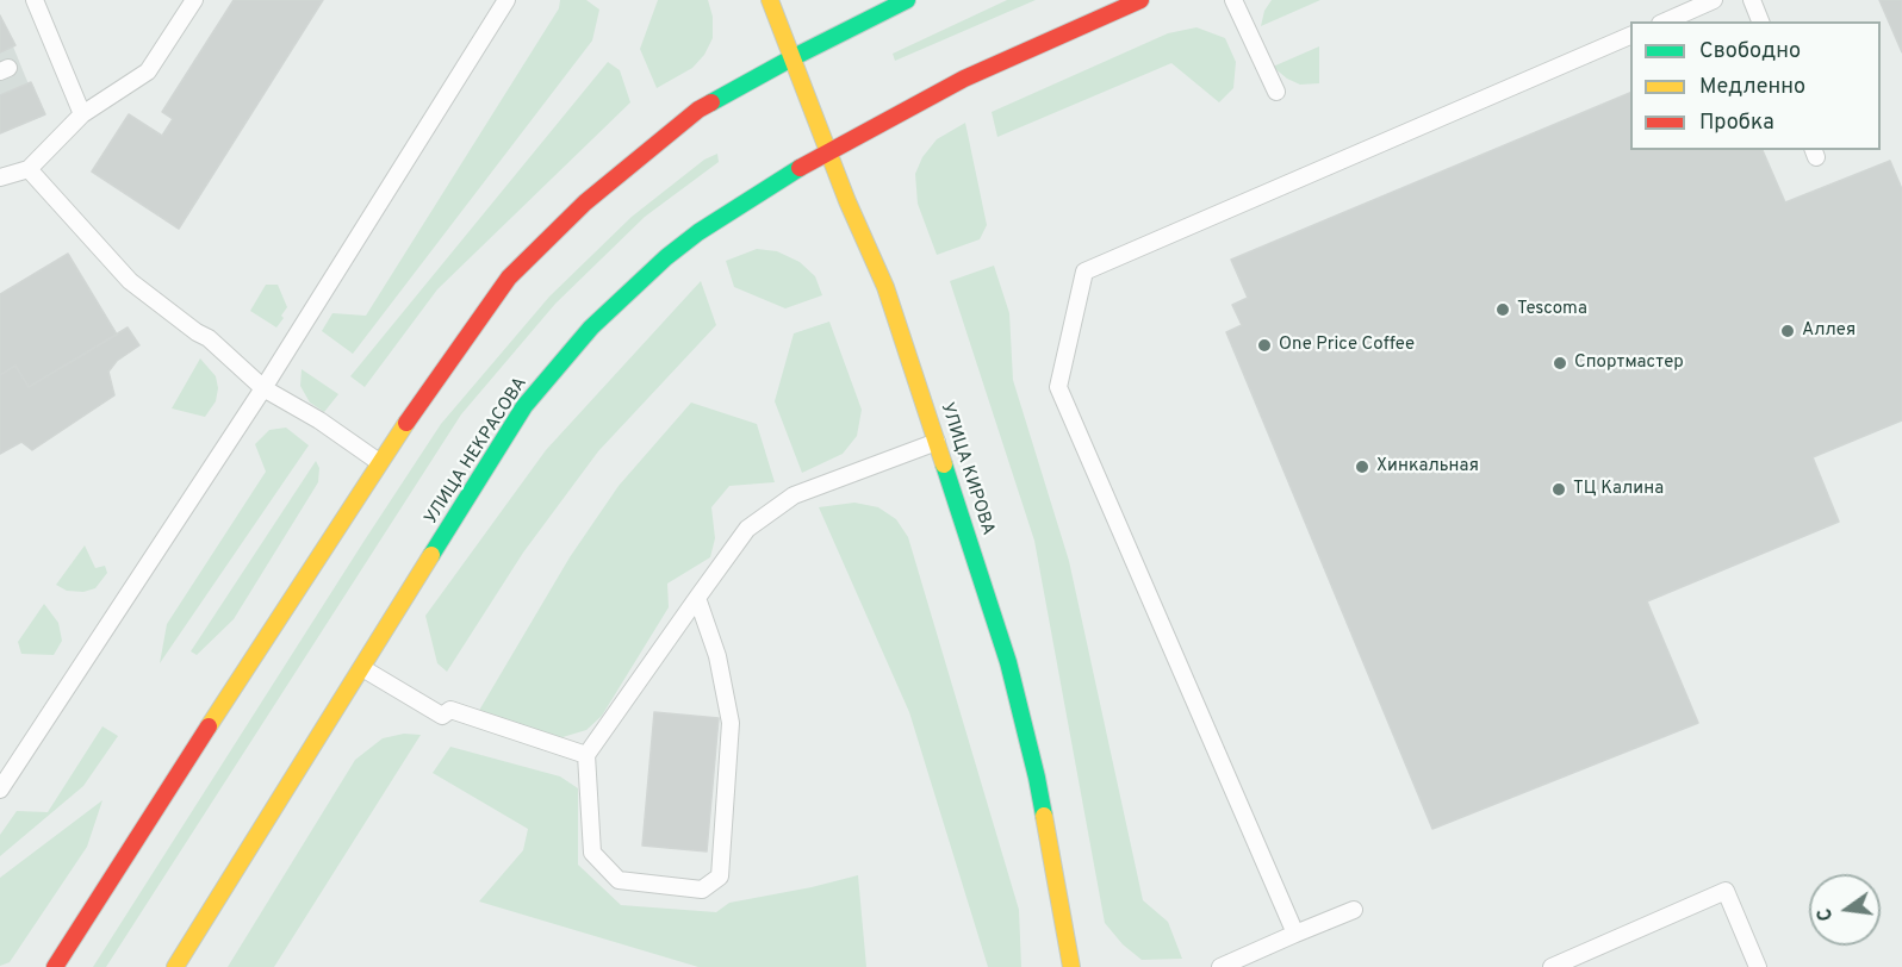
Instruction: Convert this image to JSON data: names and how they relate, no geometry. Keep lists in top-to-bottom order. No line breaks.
{"streets":{"main road":["УЛИЦА НЕКРАСОВА","УЛИЦА КИРОВА"]},"crossings":[["УЛИЦА НЕКРАСОВА","УЛИЦА КИРОВА"]],"places":["Tescoma","Аллея","One Price Coffee","Спортмастер","Хинкальная","ТЦ Калина"],"legend":["Свободно","Медленно","Пробка"],"north":"left"}
